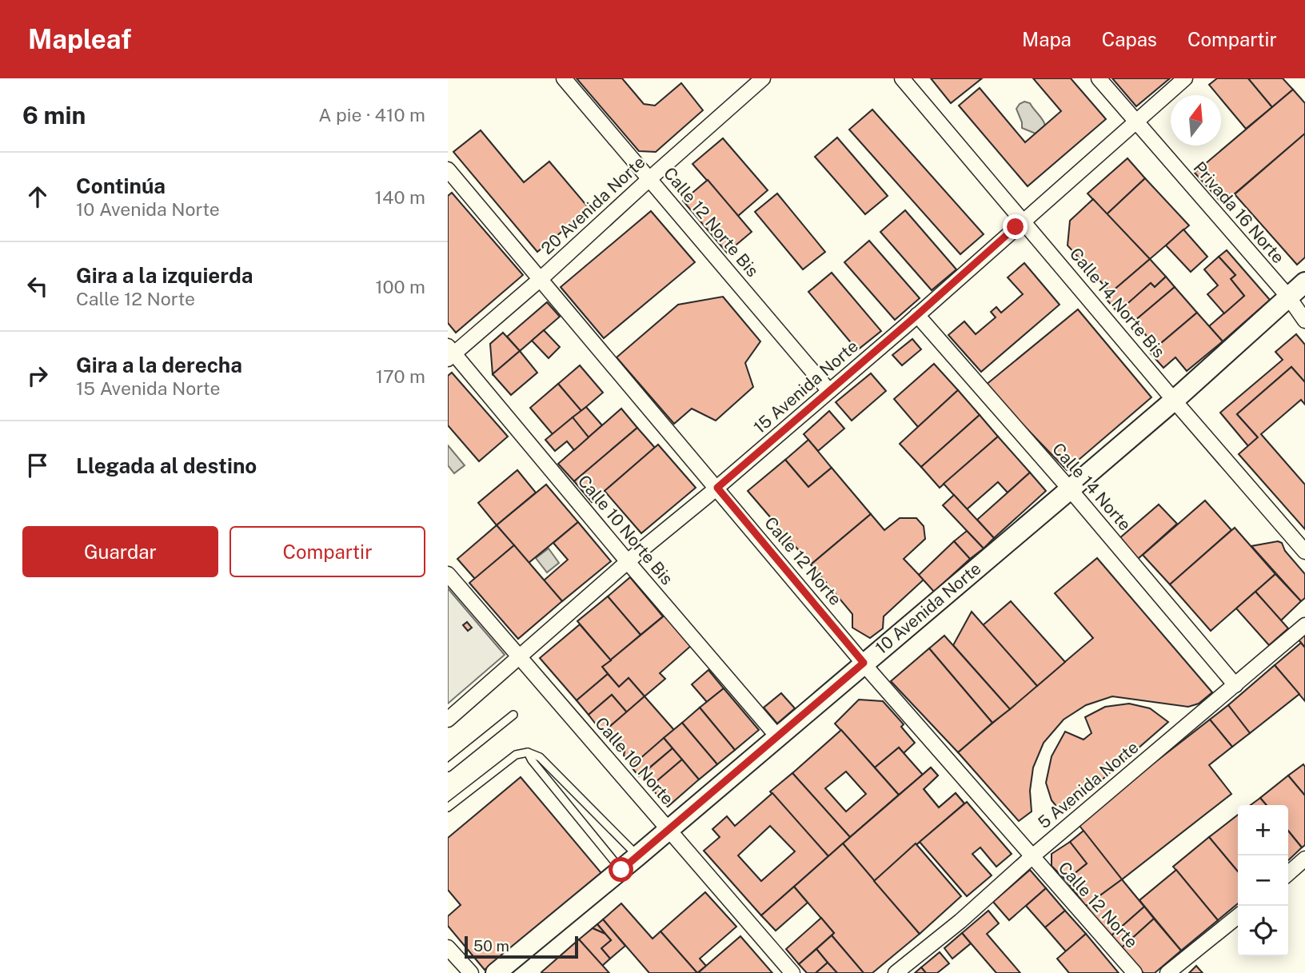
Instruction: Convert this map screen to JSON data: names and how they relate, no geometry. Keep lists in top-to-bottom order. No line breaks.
{"streets":{"street":["20 Avenida Norte","Privada 16 Norte","Calle 12 Norte Bis","Calle 14 Norte Bis","15 Avenida Norte","Calle 14 Norte","Calle 10 Norte Bis","Calle 12 Norte","10 Avenida Norte","Calle 10 Norte","5 Avenida Norte"]},"crossings":[["20 Avenida Norte","Calle 12 Norte Bis"],["20 Avenida Norte","Calle 10 Norte Bis"],["20 Avenida Norte","Calle 12 Norte"],["Privada 16 Norte","15 Avenida Norte"],["Privada 16 Norte","10 Avenida Norte"],["Calle 12 Norte Bis","15 Avenida Norte"],["Calle 14 Norte Bis","15 Avenida Norte"],["Calle 14 Norte Bis","10 Avenida Norte"],["15 Avenida Norte","Calle 14 Norte"],["15 Avenida Norte","Calle 10 Norte Bis"],["15 Avenida Norte","Calle 12 Norte"],["15 Avenida Norte","Calle 10 Norte"],["Calle 14 Norte","10 Avenida Norte"],["Calle 14 Norte","5 Avenida Norte"],["Calle 10 Norte Bis","10 Avenida Norte"],["Calle 12 Norte","10 Avenida Norte"],["Calle 12 Norte","5 Avenida Norte"],["10 Avenida Norte","Calle 10 Norte"]],"scale_bar":"50 m","north":"top","page":{"header":"Mapleaf","nav":["Mapa","Capas","Compartir"],"heading":["6 min","A pie · 410 m"],"list":[["Continúa","10 Avenida Norte","140 m"],["Gira a la izquierda","Calle 12 Norte","100 m"],["Gira a la derecha","15 Avenida Norte","170 m"],"Llegada al destino"],"buttons":["Guardar","Compartir"],"map_buttons":["+","−"],"scale":"50 m"}}
